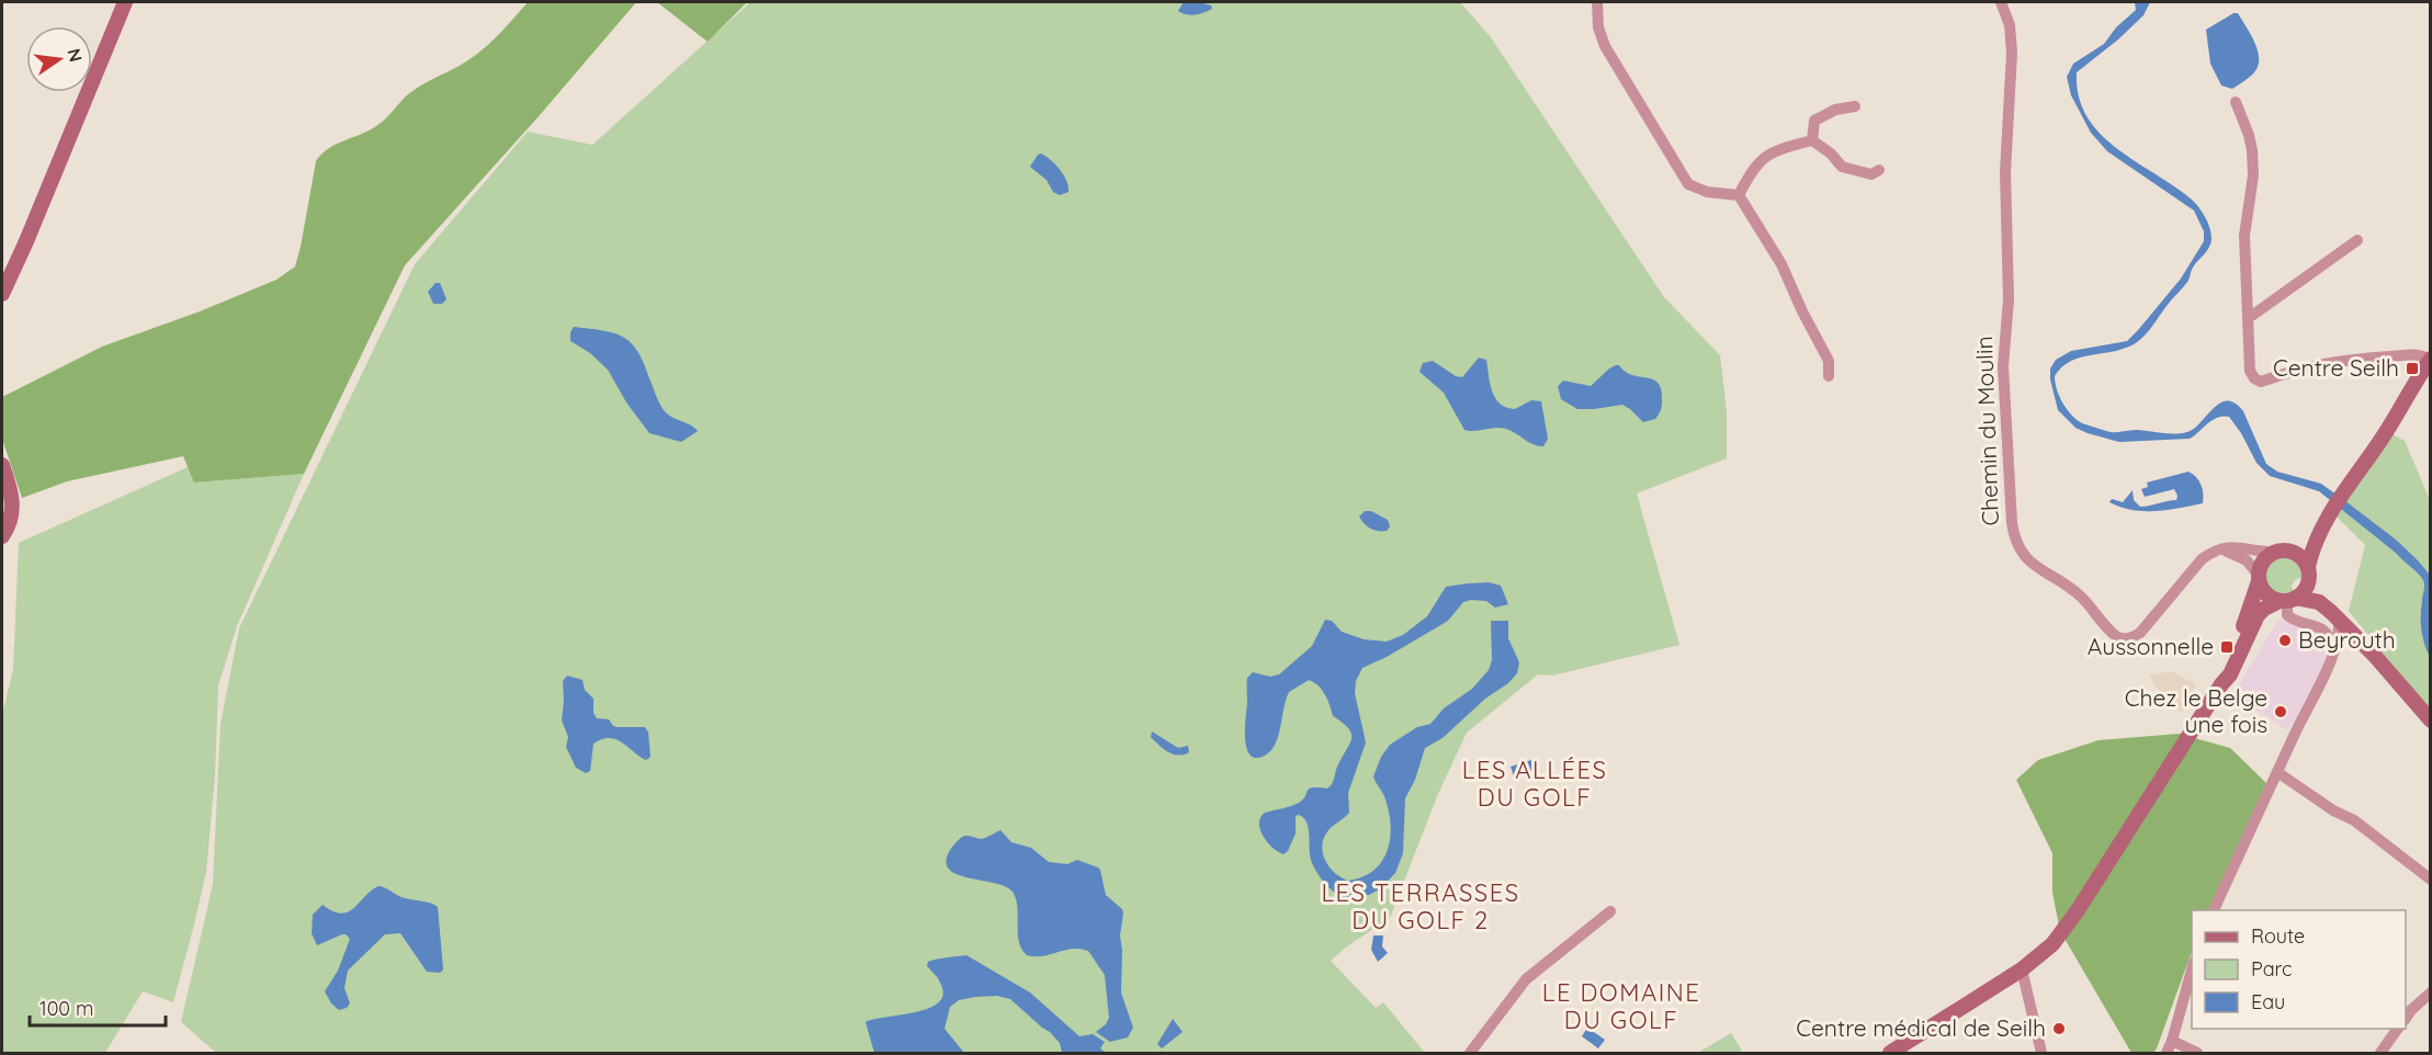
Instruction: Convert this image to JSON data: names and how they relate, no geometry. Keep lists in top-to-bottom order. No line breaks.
{"streets":{"street":["Chemin du Moulin"]},"districts":["LES ALLÉES DU GOLF","LES TERRASSES DU GOLF 2","LE DOMAINE DU GOLF"],"places":{"transit":["Centre Seilh","Aussonnelle"],"other":["Beyrouth","Chez le Belge une fois","Centre médical de Seilh"]},"legend":["Route","Parc","Eau"],"scale_bar":"100 m","north":"right"}
